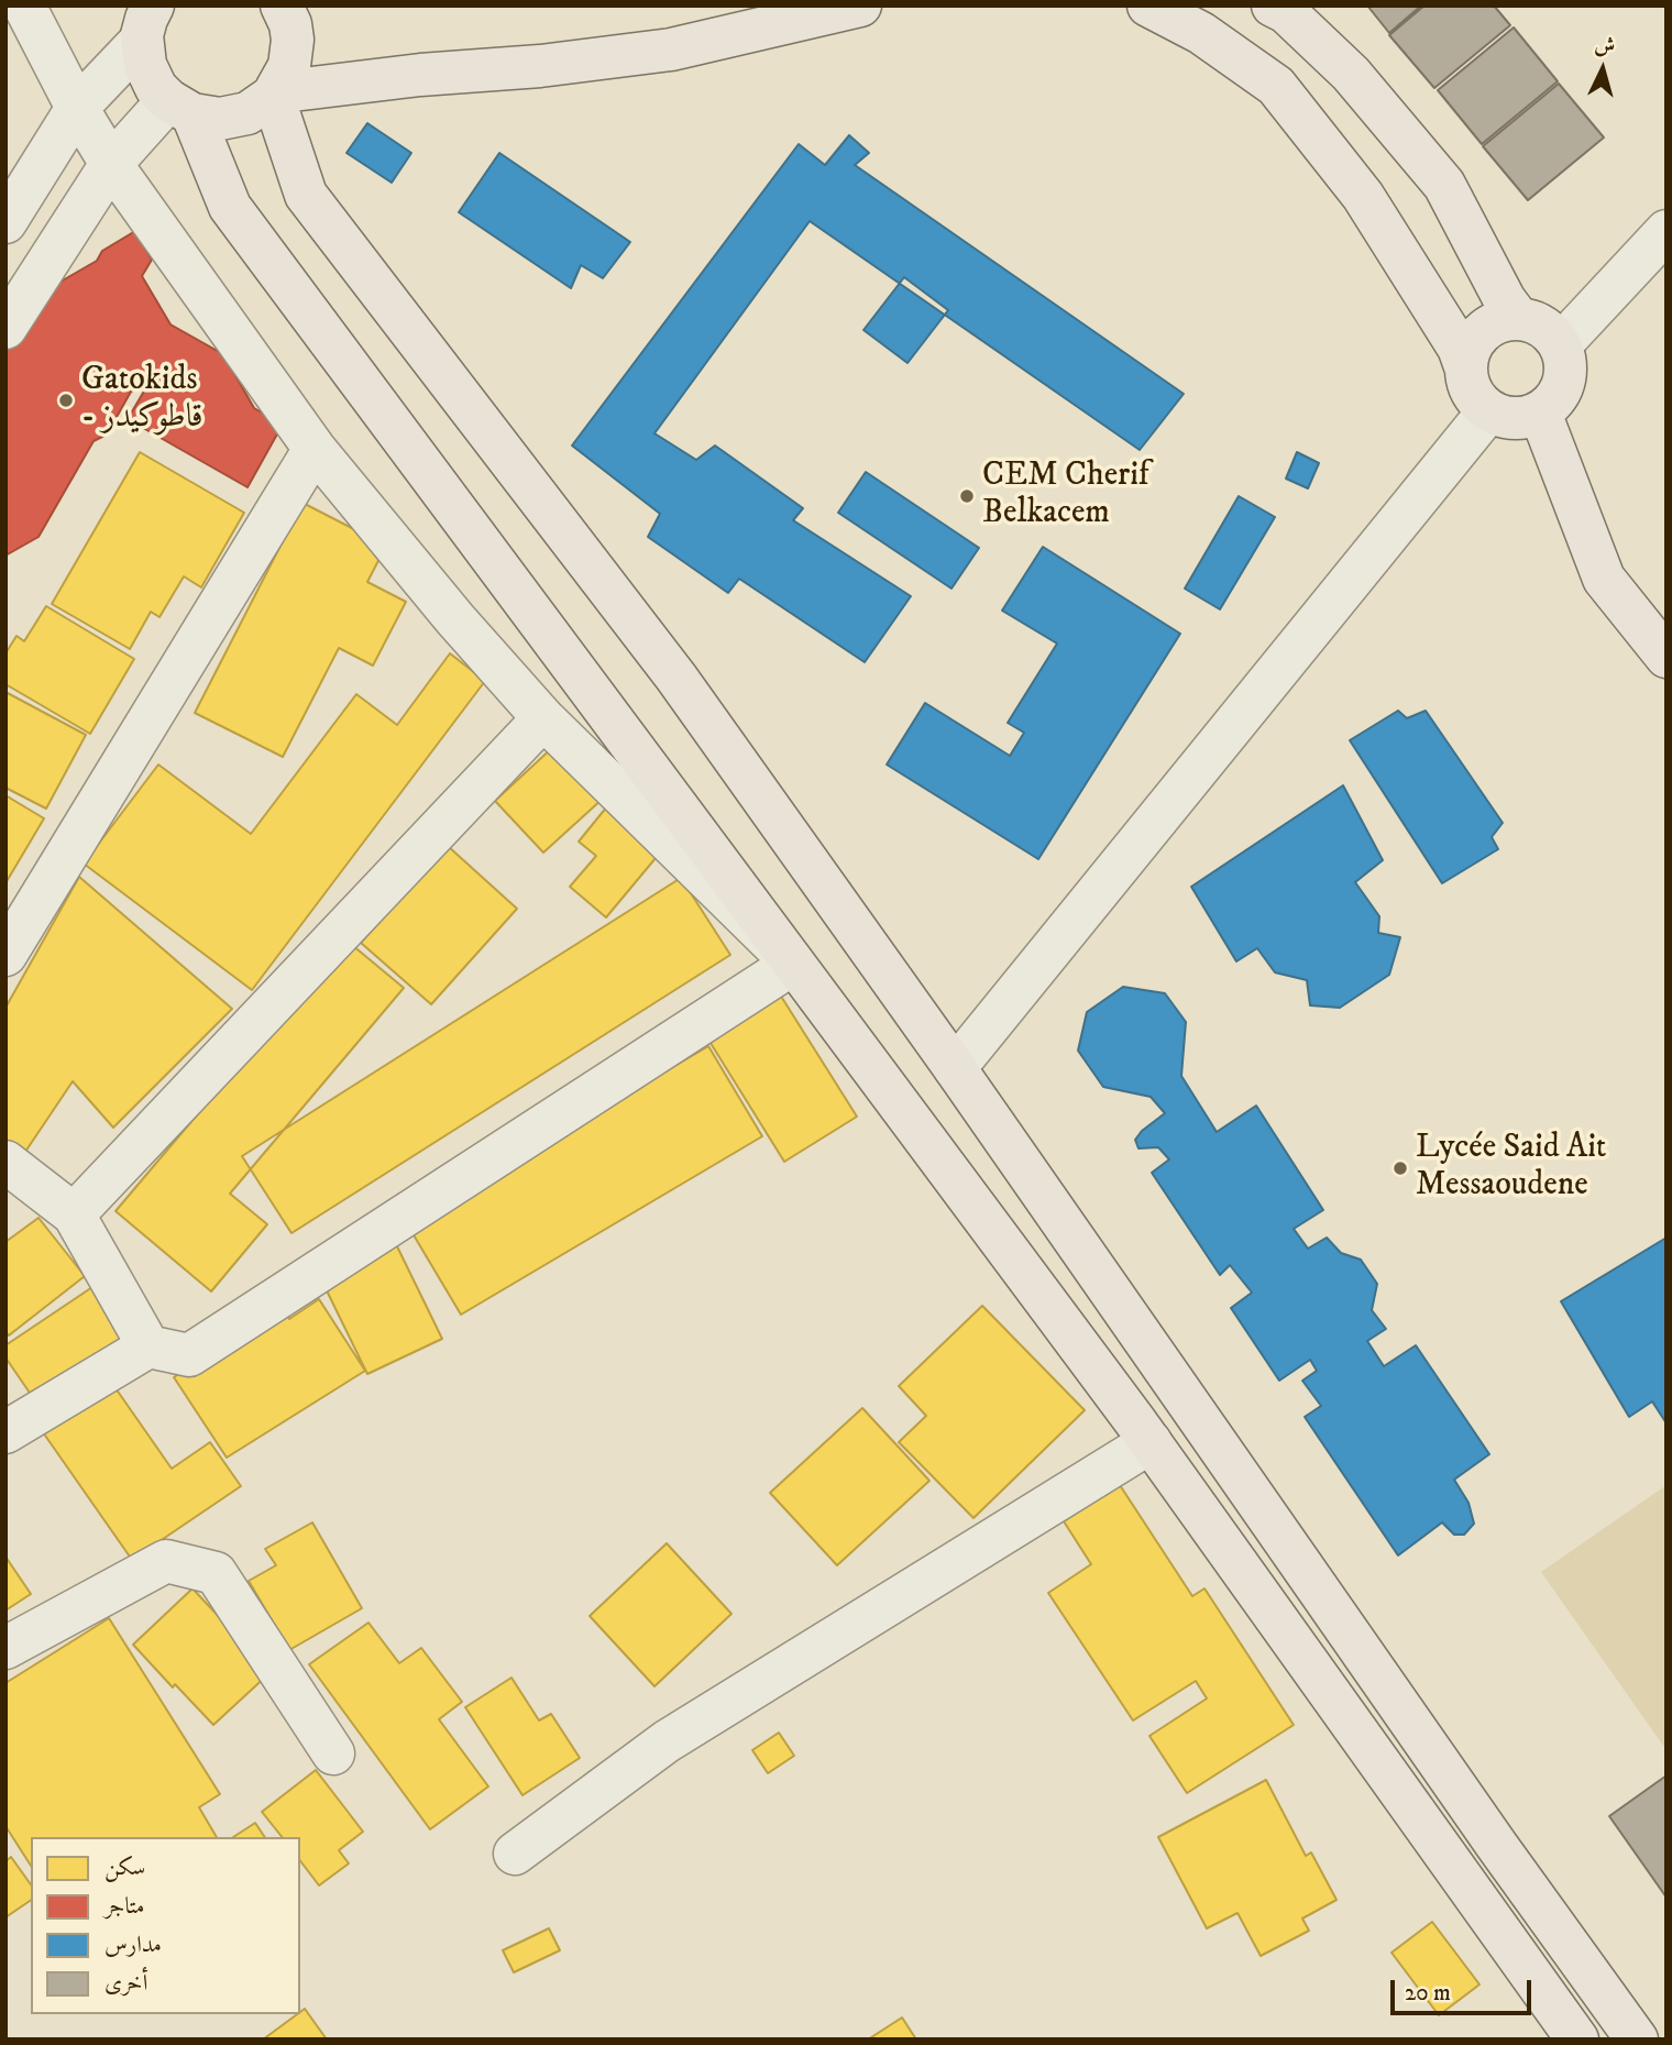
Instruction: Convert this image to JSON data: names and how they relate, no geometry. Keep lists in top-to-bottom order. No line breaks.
{"places":["Gatokids - قاطوكيدز","CEM Cherif Belkacem","Lycée Said Ait Messaoudene"],"legend":["سكن","متاجر","مدارس","أخرى"],"scale_bar":"20 m","north":"top"}
